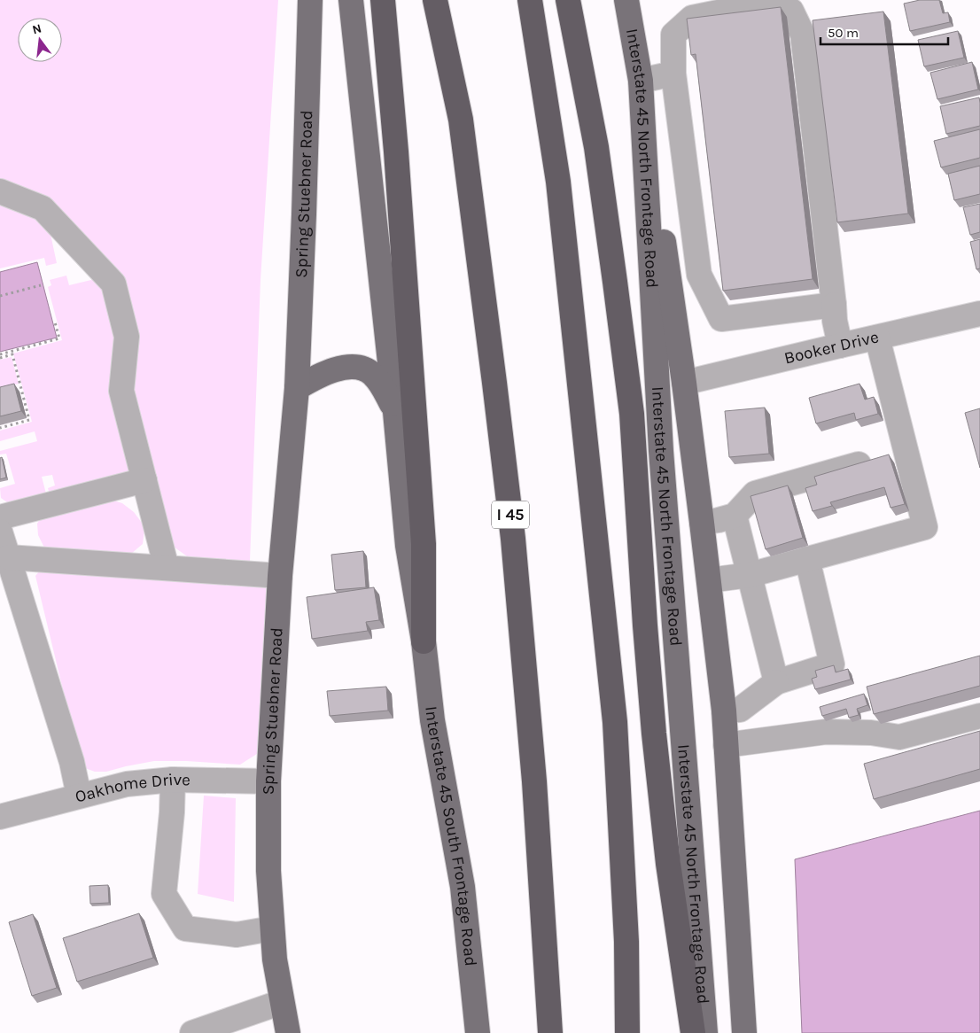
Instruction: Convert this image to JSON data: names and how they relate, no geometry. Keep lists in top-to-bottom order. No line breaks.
{"streets":{"highway":["I 45"],"main road":["Interstate 45 North Frontage Road","Spring Stuebner Road","Interstate 45 South Frontage Road"],"street":["Booker Drive","Oakhome Drive"]},"crossings":[["Spring Stuebner Road","Oakhome Drive"]],"scale_bar":"50 m","north":"top"}
